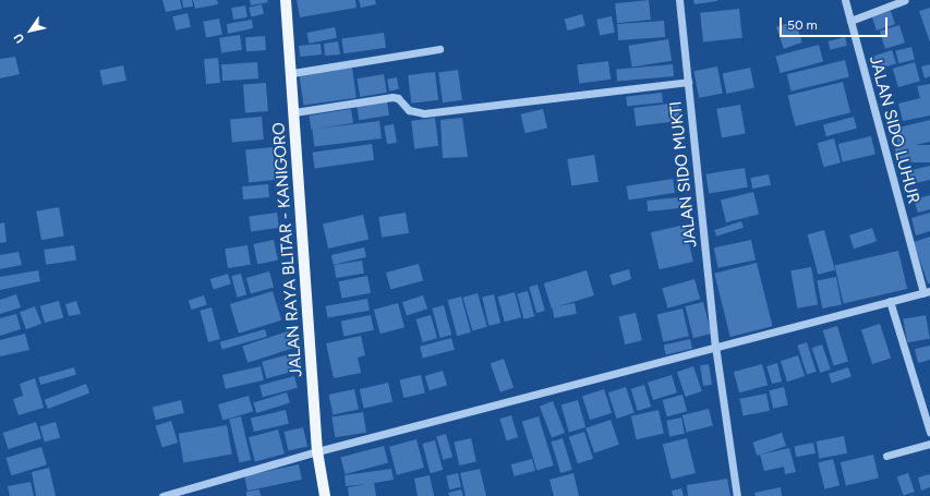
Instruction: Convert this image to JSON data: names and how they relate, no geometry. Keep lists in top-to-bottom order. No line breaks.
{"streets":{"main road":["JALAN RAYA BLITAR - KANIGORO"],"street":["JALAN SIDO LUHUR","JALAN SIDO MUKTI"]},"scale_bar":"50 m","north":"bottom left"}
